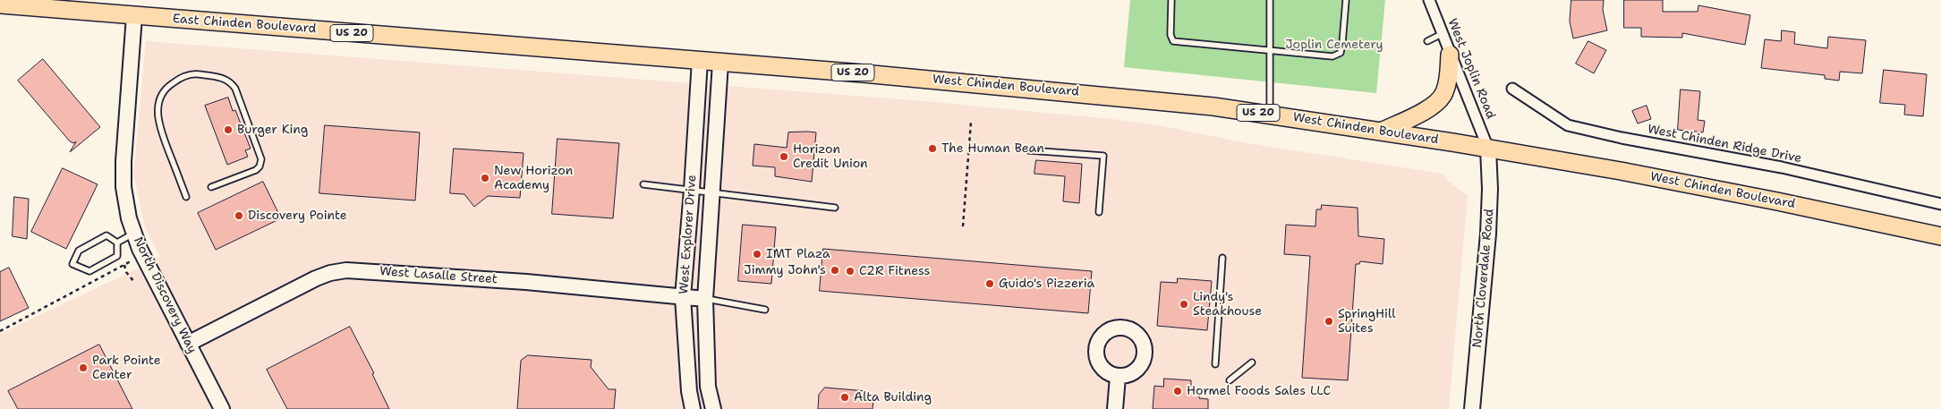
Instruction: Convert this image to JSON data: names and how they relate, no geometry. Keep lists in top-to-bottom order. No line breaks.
{"streets":{"main road":["East Chinden Boulevard","US 20","West Chinden Boulevard"],"street":["West Joplin Road","West Chinden Ridge Drive","West Explorer Drive","West Lasalle Street","North Cloverdale Road","North Discovery Way"]},"crossings":[["East Chinden Boulevard","West Chinden Boulevard"],["East Chinden Boulevard","North Discovery Way"],["West Joplin Road","West Chinden Boulevard"],["West Joplin Road","North Cloverdale Road"],["West Chinden Boulevard","West Explorer Drive"],["West Chinden Boulevard","North Cloverdale Road"],["West Explorer Drive","West Lasalle Street"],["West Lasalle Street","North Discovery Way"]],"parks":["Joplin Cemetery"],"places":["Burger King","The Human Bean","Horizon Credit Union","New Horizon Academy","Discovery Pointe","IMT Plaza","Jimmy John's","C2R Fitness","Guido's Pizzeria","Lindy's Steakhouse","SpringHill Suites","Park Pointe Center","Hormel Foods Sales LLC","Alta Building"]}
